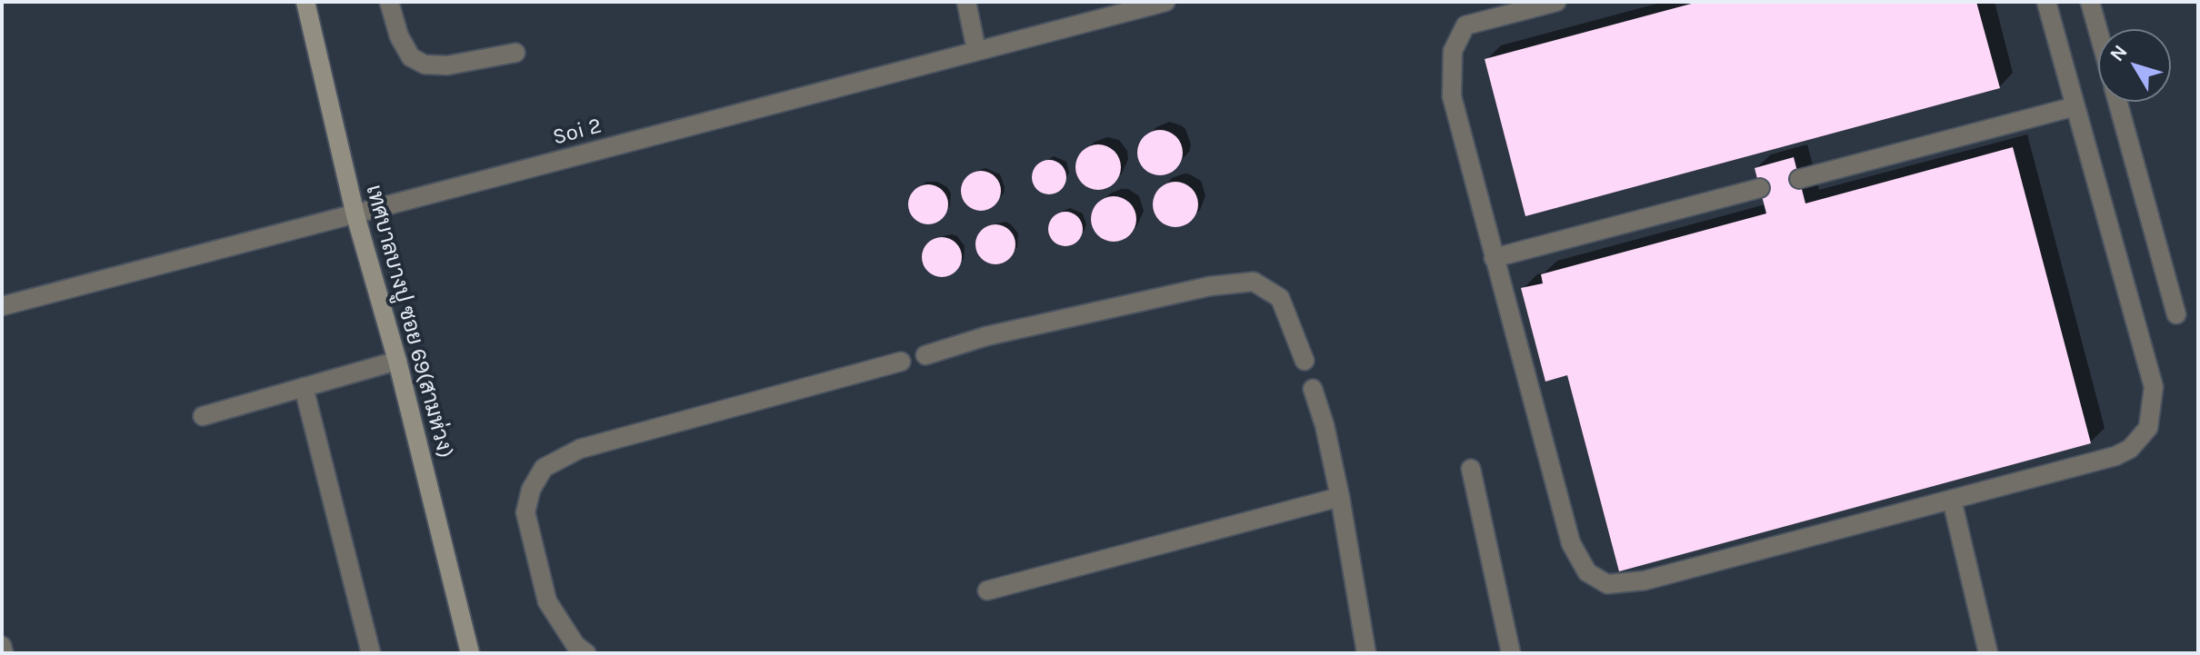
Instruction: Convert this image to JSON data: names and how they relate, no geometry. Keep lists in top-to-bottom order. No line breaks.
{"streets":{"street":["Soi 2","เทศบาลบางปู ซอย 69(สามห่วง)"]},"crossings":[["Soi 2","เทศบาลบางปู ซอย 69(สามห่วง)"]],"north":"top left"}
